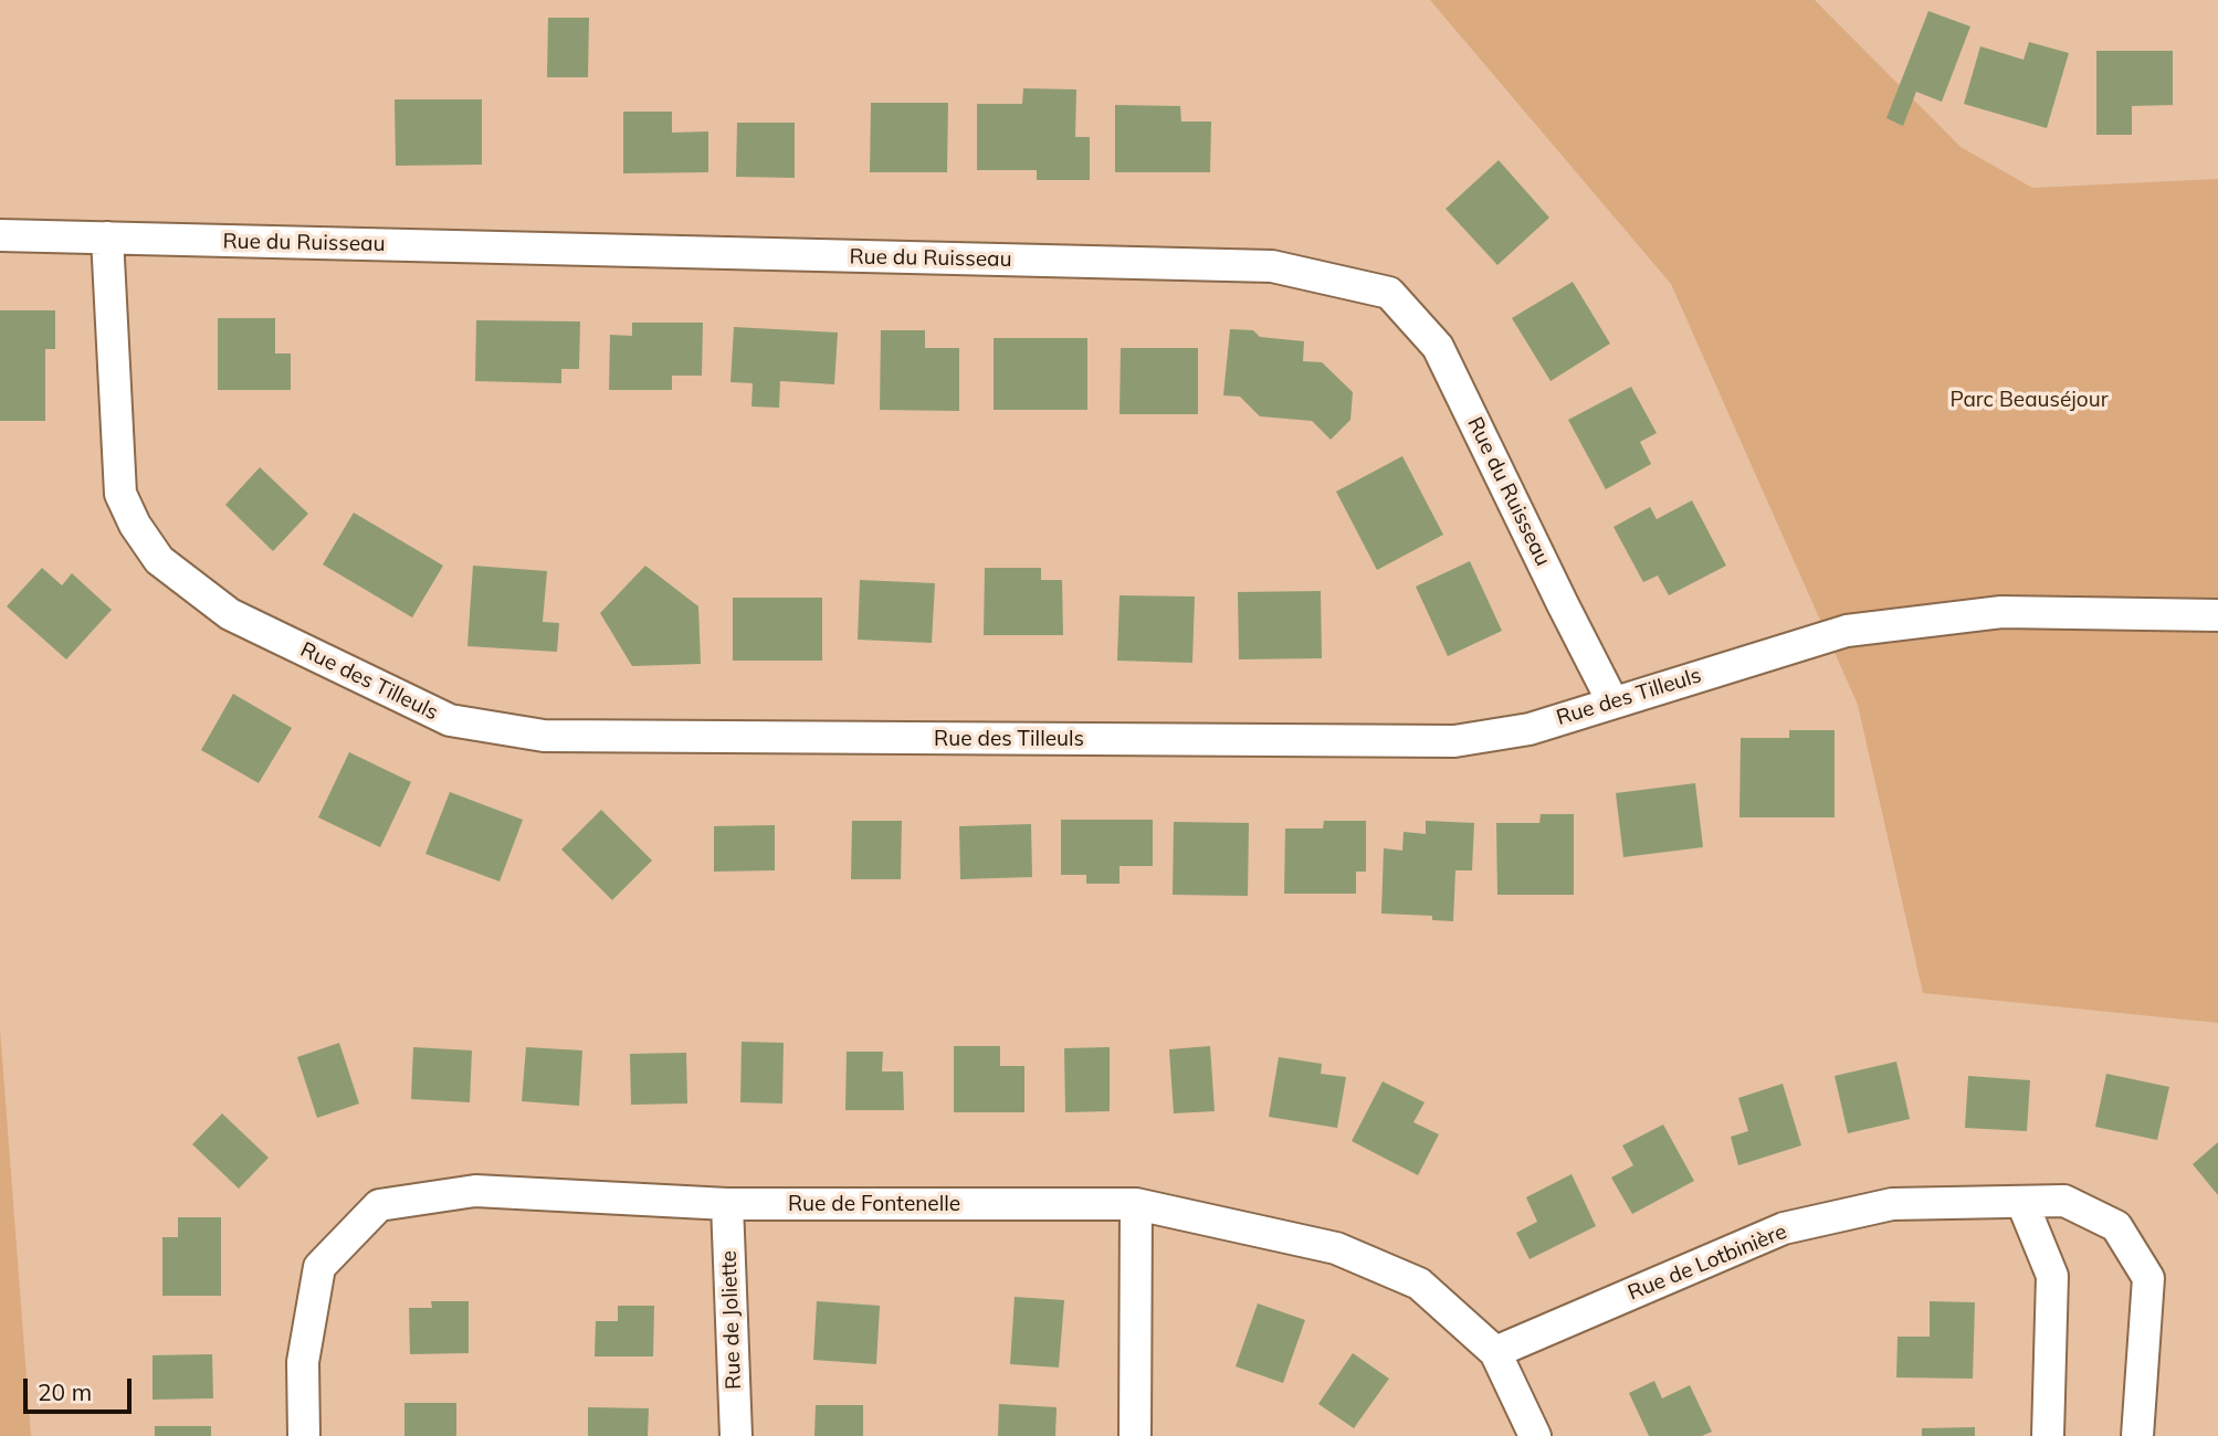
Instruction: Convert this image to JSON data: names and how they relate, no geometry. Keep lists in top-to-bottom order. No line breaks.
{"streets":{"street":["Rue du Ruisseau","Rue des Tilleuls","Rue de Fontenelle","Rue de Lotbinière","Rue de Joliette"]},"crossings":[["Rue du Ruisseau","Rue des Tilleuls"],["Rue de Fontenelle","Rue de Lotbinière"],["Rue de Fontenelle","Rue de Joliette"]],"parks":["Parc Beauséjour"],"scale_bar":"20 m"}
